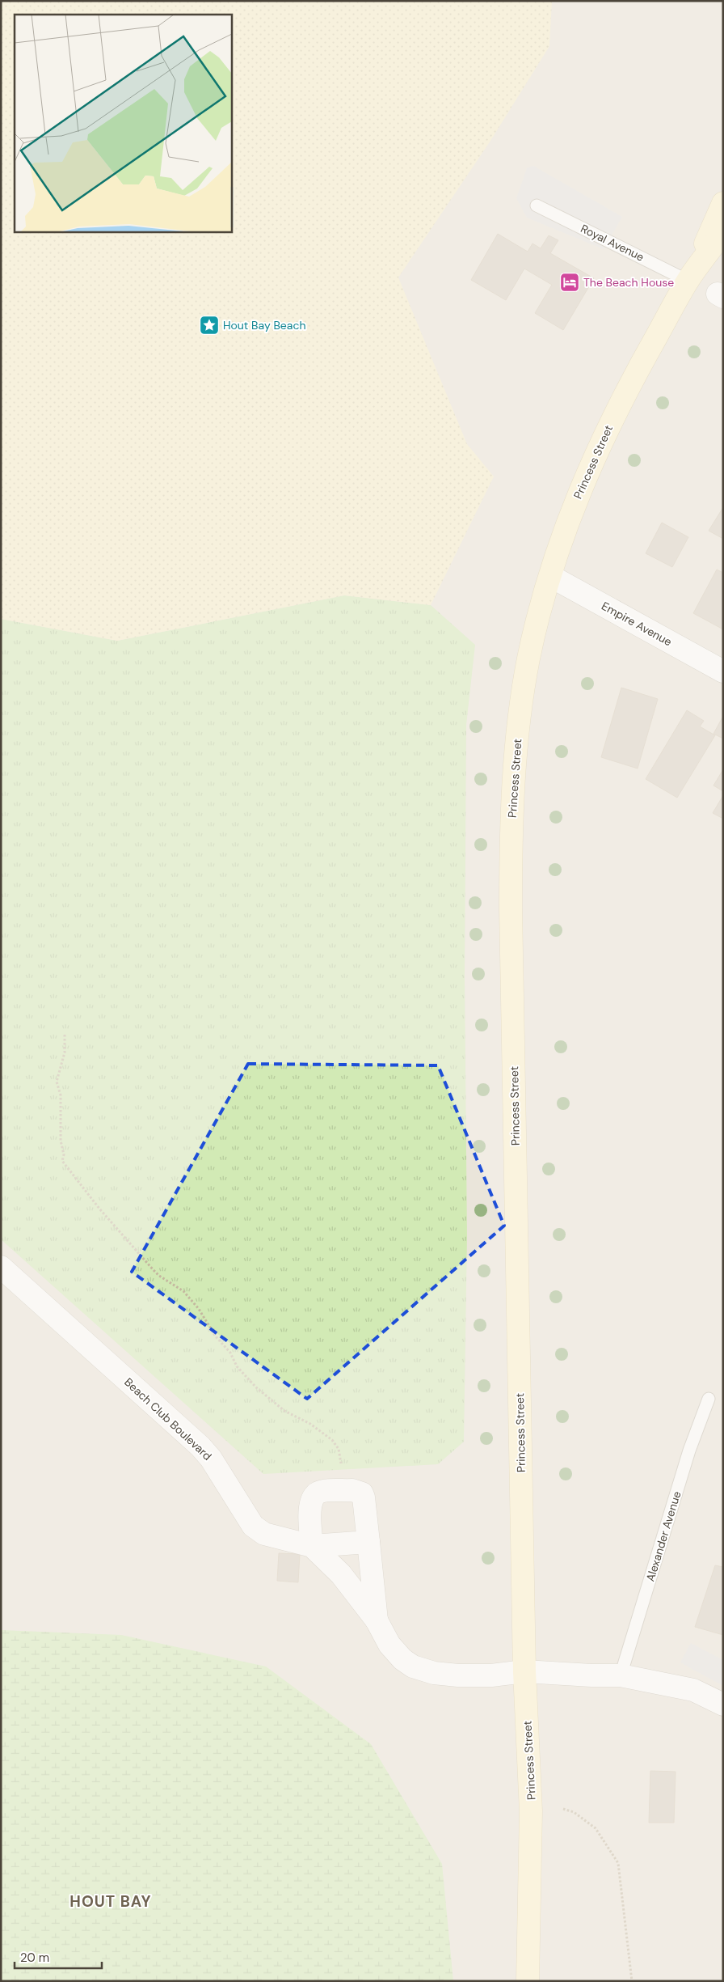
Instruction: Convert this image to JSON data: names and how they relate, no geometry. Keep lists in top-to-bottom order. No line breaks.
{"streets":{"street":["Princess Street","Empire Avenue","Beach Club Boulevard"],"lane":["Royal Avenue","Alexander Avenue"]},"crossings":[["Royal Avenue","Princess Street"],["Princess Street","Empire Avenue"]],"districts":["HOUT BAY"],"places":{"hotel":["The Beach House"],"place":["Hout Bay Beach"]},"scale_bar":"20 m"}
